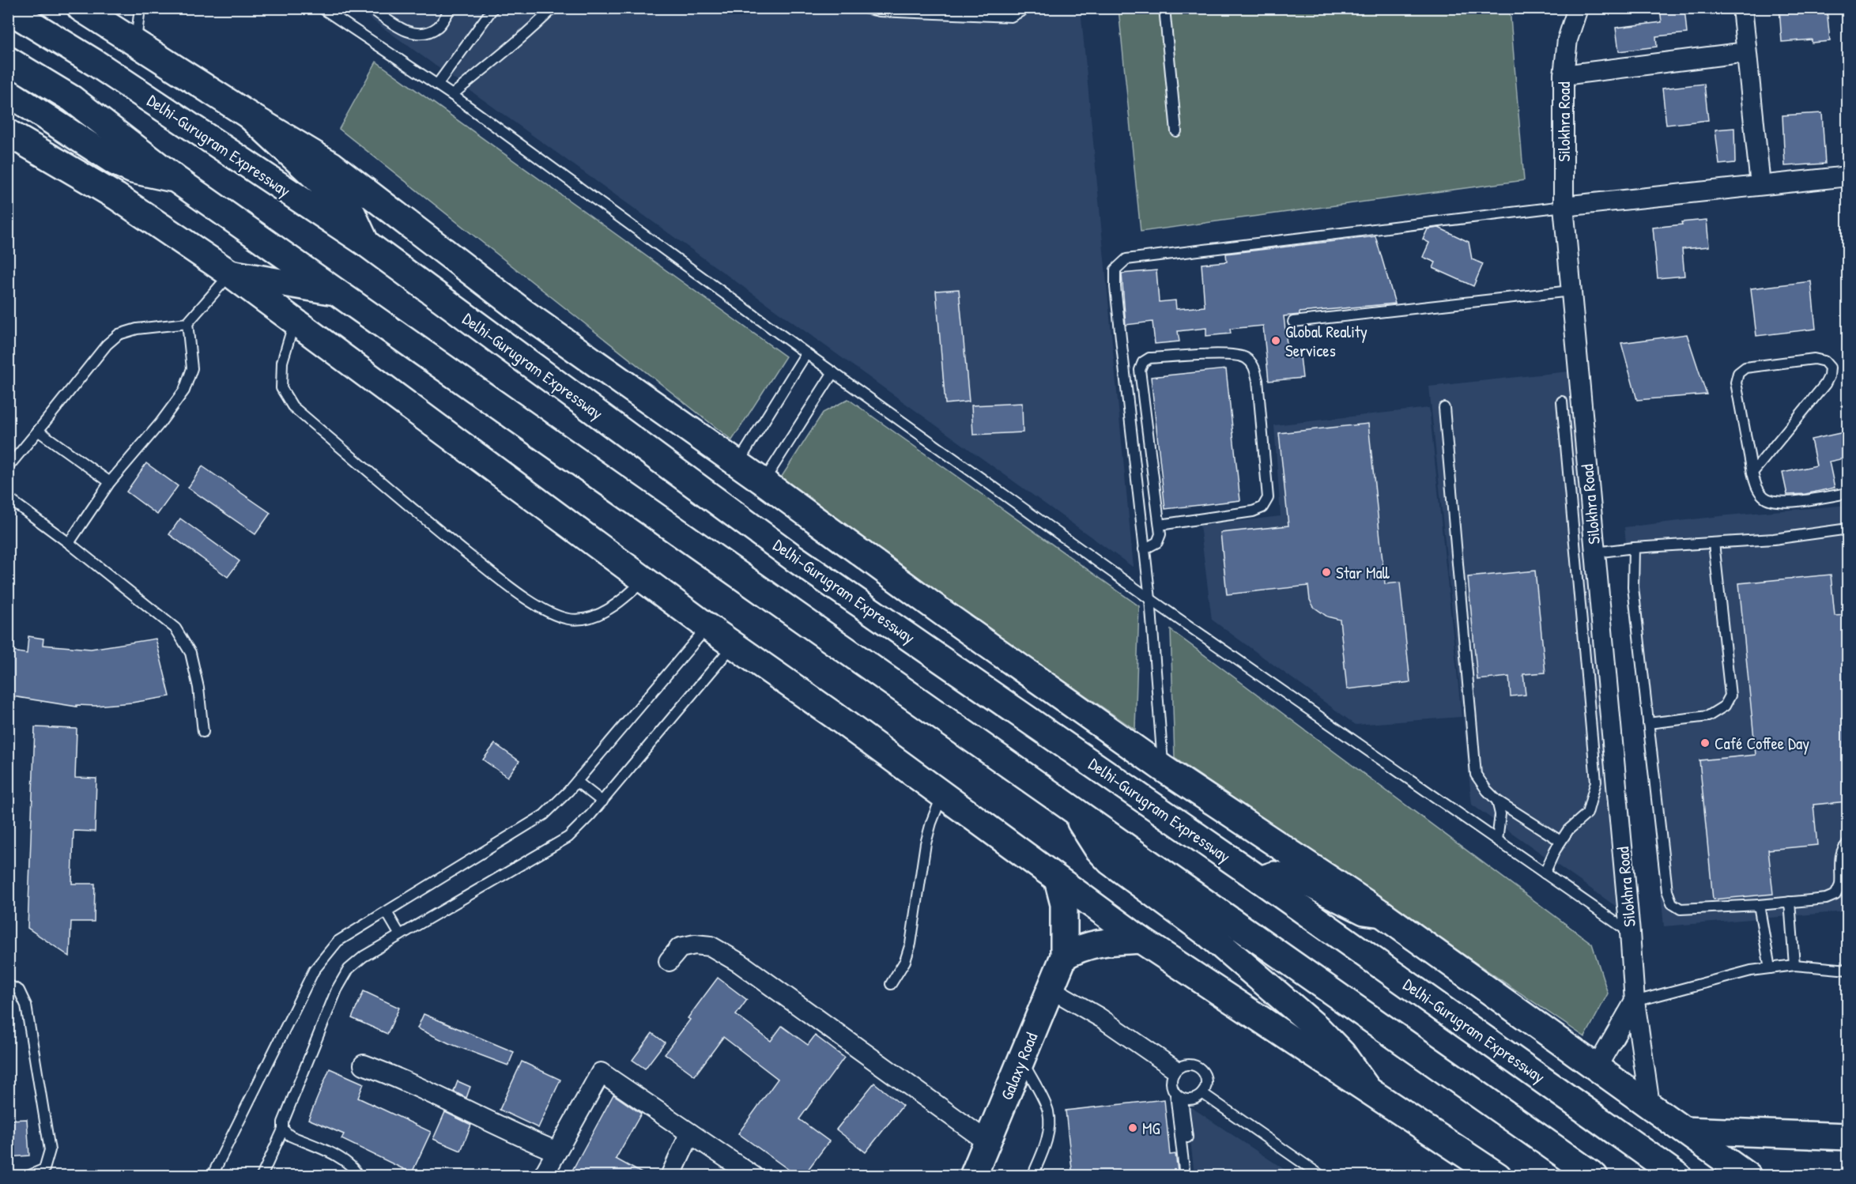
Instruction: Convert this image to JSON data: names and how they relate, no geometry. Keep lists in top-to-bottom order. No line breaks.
{"streets":{"main road":["Delhi-Gurugram Expressway","Galaxy Road"],"street":["Silokhra Road"]},"places":["Global Reality Services","Star Mall","Café Coffee Day","MG"]}
